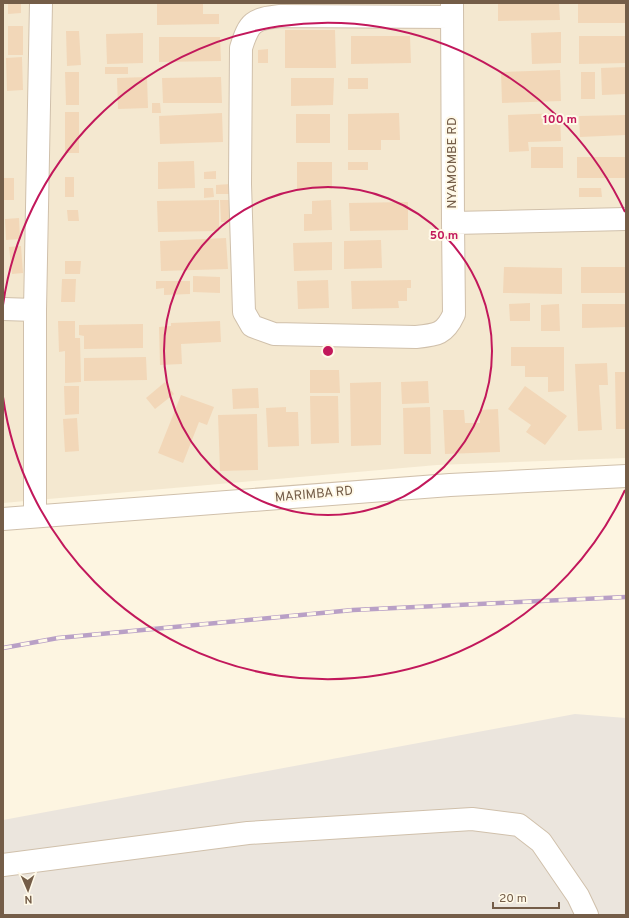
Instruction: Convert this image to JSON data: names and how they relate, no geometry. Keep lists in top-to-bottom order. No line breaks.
{"streets":{"street":["NYAMOMBE RD","MARIMBA RD"]},"scale_bar":"20 m","north":"bottom","rings":["100 m","50 m"]}
